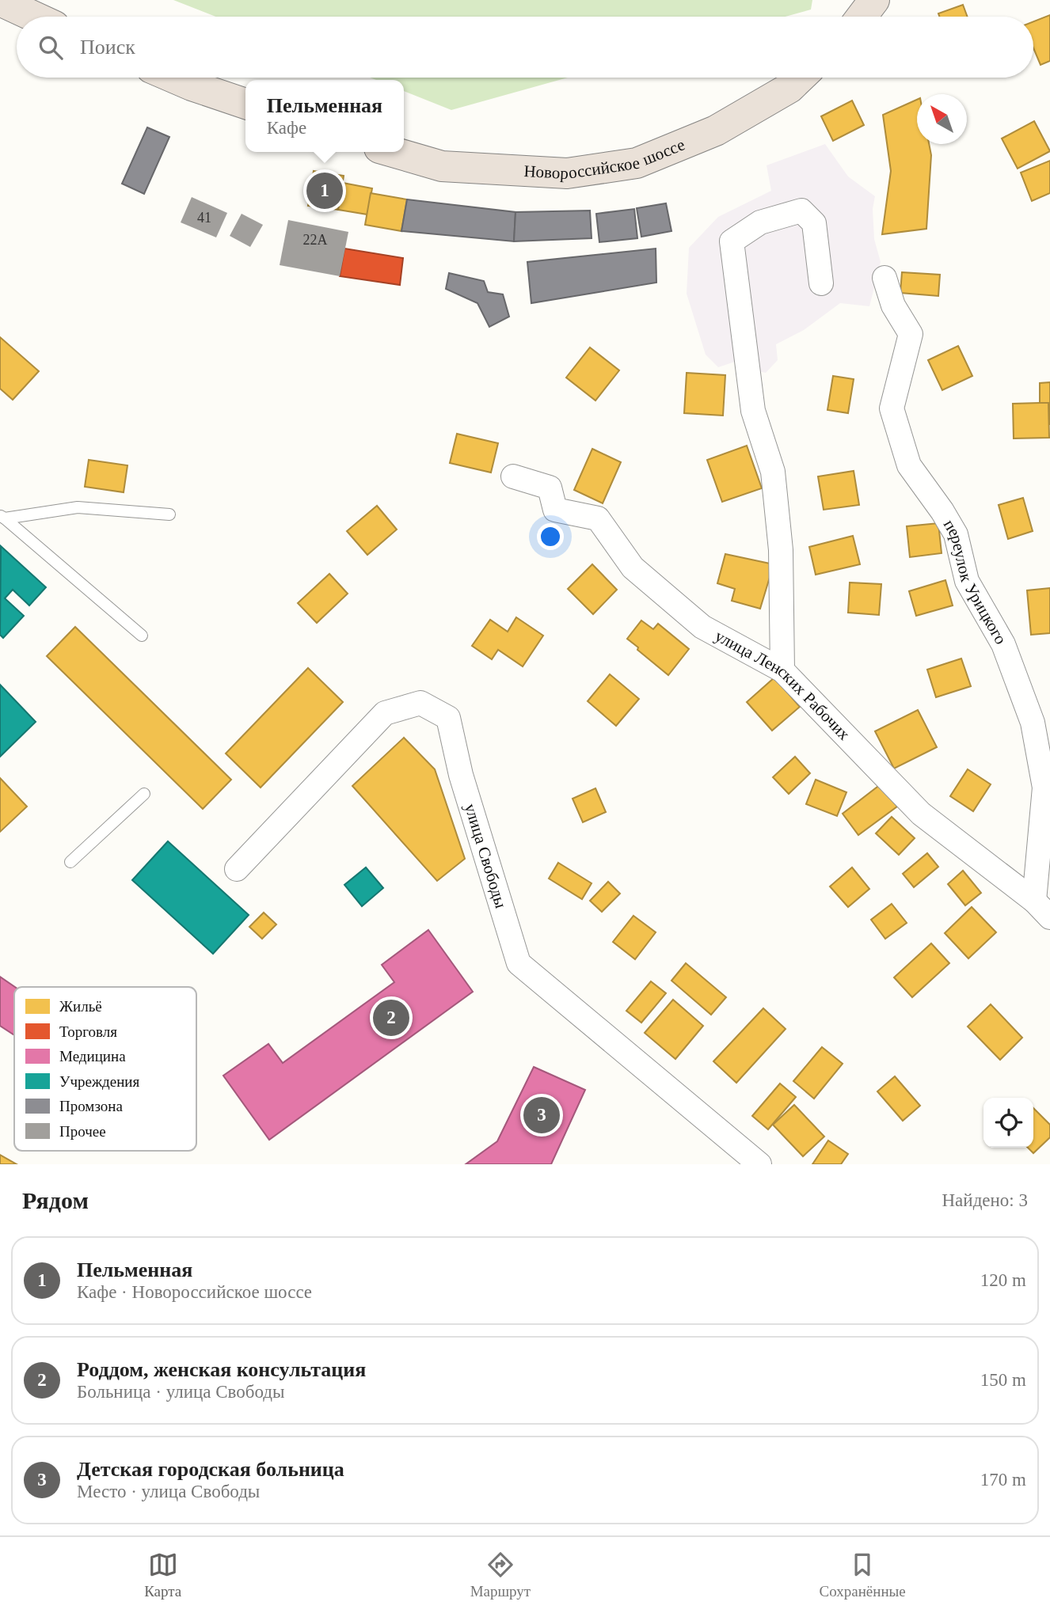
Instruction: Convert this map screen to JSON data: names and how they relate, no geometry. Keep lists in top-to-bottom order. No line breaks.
{"streets":{"highway":["Новороссийское шоссе"],"street":["переулок Урицкого","улица Ленских Рабочих","улица Свободы"]},"crossings":[["переулок Урицкого","улица Ленских Рабочих"]],"house_numbers":["41","22А"],"legend":["Жильё","Торговля","Медицина","Учреждения","Промзона","Прочее"],"north":"top left","page":{"search":"Поиск","popup":["Пельменная","Кафе"],"pins":["1","2","3"],"heading":["Рядом","Найдено: 3"],"list":[{"mark":"1","name":"Пельменная","note":"Кафе · Новороссийское шоссе","value":"120 m"},{"mark":"2","name":"Роддом, женская консультация","note":"Больница · улица Свободы","value":"150 m"},{"mark":"3","name":"Детская городская больница","note":"Место · улица Свободы","value":"170 m"}],"nav":["Карта","Маршрут","Сохранённые"]}}
